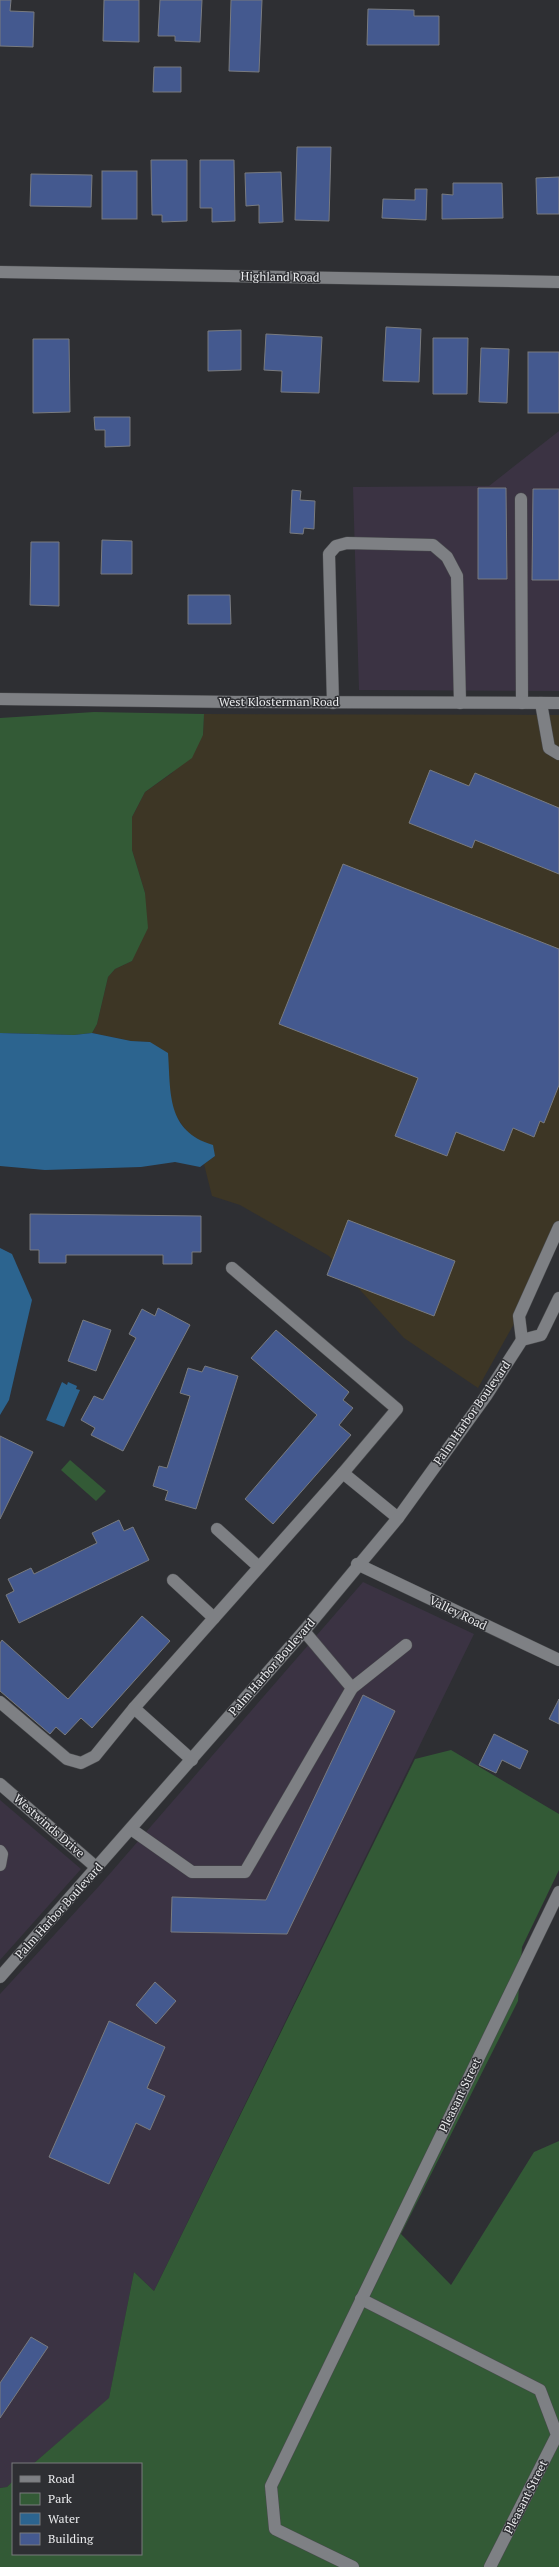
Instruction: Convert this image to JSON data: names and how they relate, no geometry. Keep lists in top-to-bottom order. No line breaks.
{"streets":{"street":["Highland Road","West Klosterman Road","Palm Harbor Boulevard","Valley Road","Westwinds Drive","Pleasant Street"]},"crossings":[["Palm Harbor Boulevard","Valley Road"],["Palm Harbor Boulevard","Westwinds Drive"]],"legend":["Road","Park","Water","Building"]}
